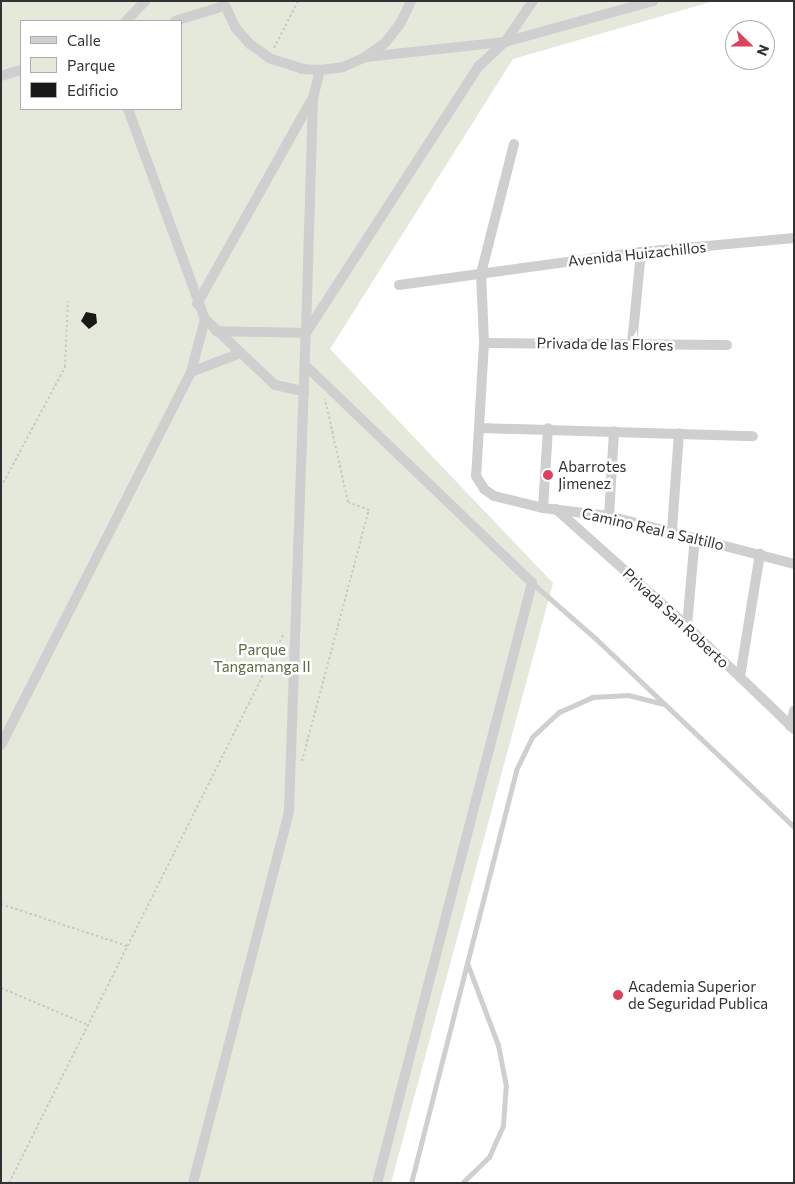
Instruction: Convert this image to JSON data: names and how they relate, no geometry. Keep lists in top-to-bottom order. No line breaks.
{"streets":{"street":["Avenida Huizachillos","Privada de las Flores","Camino Real a Saltillo","Privada San Roberto"]},"crossings":[["Camino Real a Saltillo","Privada San Roberto"]],"parks":["Parque Tangamanga II"],"places":["Abarrotes Jimenez","Academia Superior de Seguridad Publica"],"legend":["Calle","Parque","Edificio"],"north":"right"}
